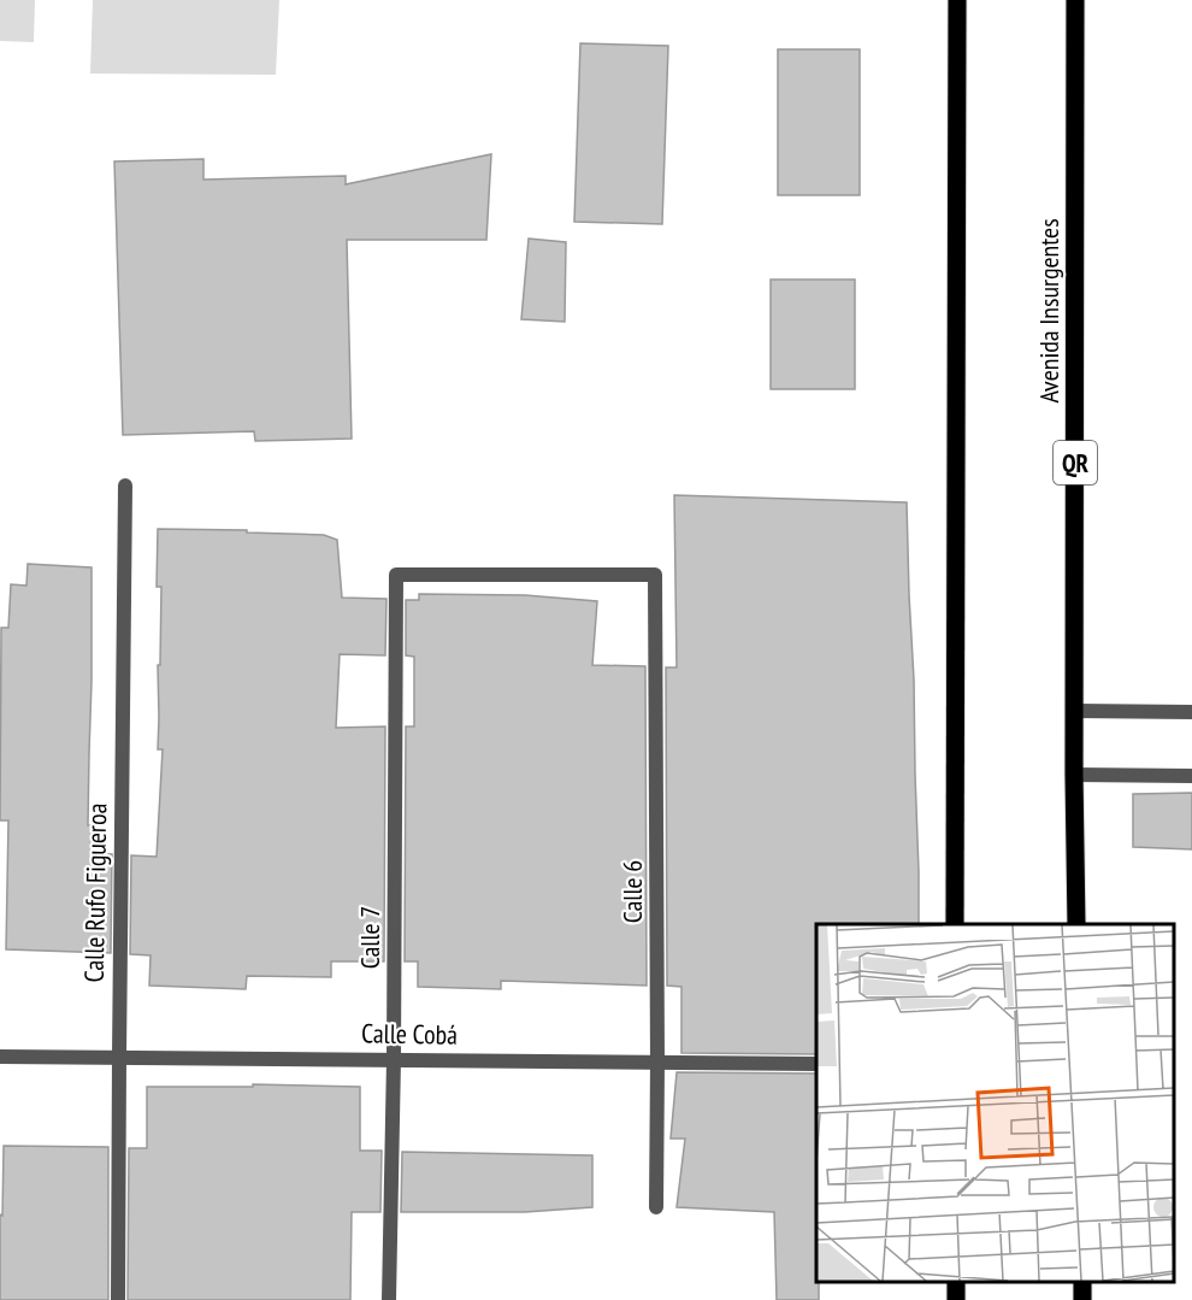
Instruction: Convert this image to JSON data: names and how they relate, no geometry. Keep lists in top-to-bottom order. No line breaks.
{"streets":{"main road":["Avenida Insurgentes","QR"],"street":["Calle 6","Calle Rufo Figueroa","Calle 7","Calle Cobá"]},"crossings":[["Calle 6","Calle 7"],["Calle 6","Calle Cobá"],["Calle Rufo Figueroa","Calle Cobá"],["Calle 7","Calle Cobá"]]}
